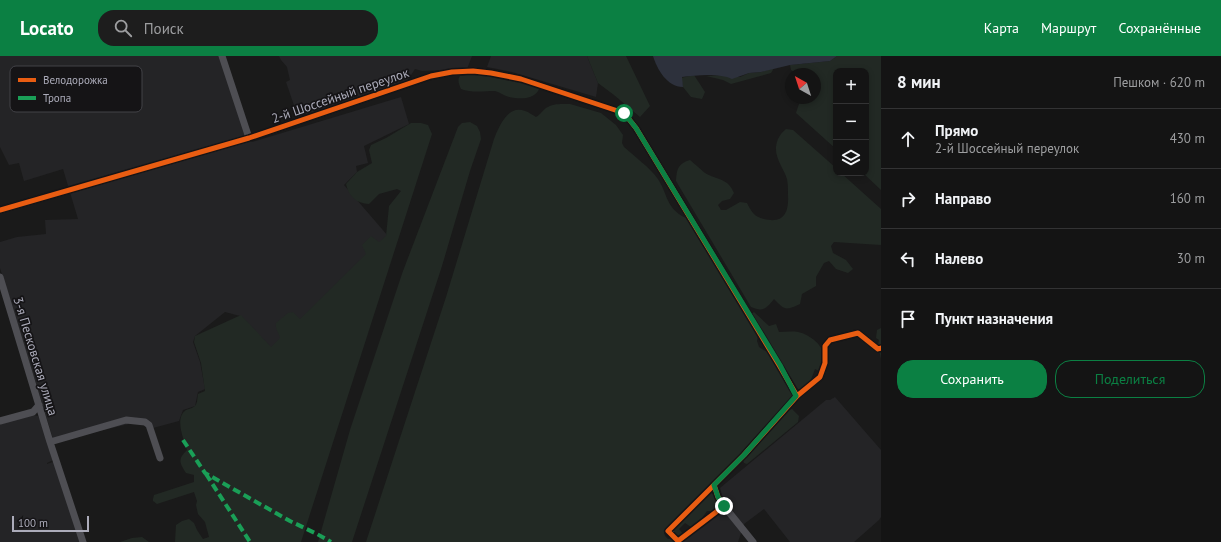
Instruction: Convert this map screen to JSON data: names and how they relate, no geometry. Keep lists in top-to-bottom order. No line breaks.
{"streets":{"street":["2-й Шоссейный переулок","3-я Песковская улица"]},"legend":["Велодорожка","Тропа"],"scale_bar":"100 m","north":"top left","page":{"header":"Locato","search":"Поиск","nav":["Карта","Маршрут","Сохранённые"],"heading":["8 мин","Пешком · 620 m"],"map_buttons":["+","−"],"list":[["Прямо","2-й Шоссейный переулок","430 m"],["Направо","160 m"],["Налево","30 m"],"Пункт назначения"],"buttons":["Сохранить","Поделиться"],"scale":"100 m"}}
